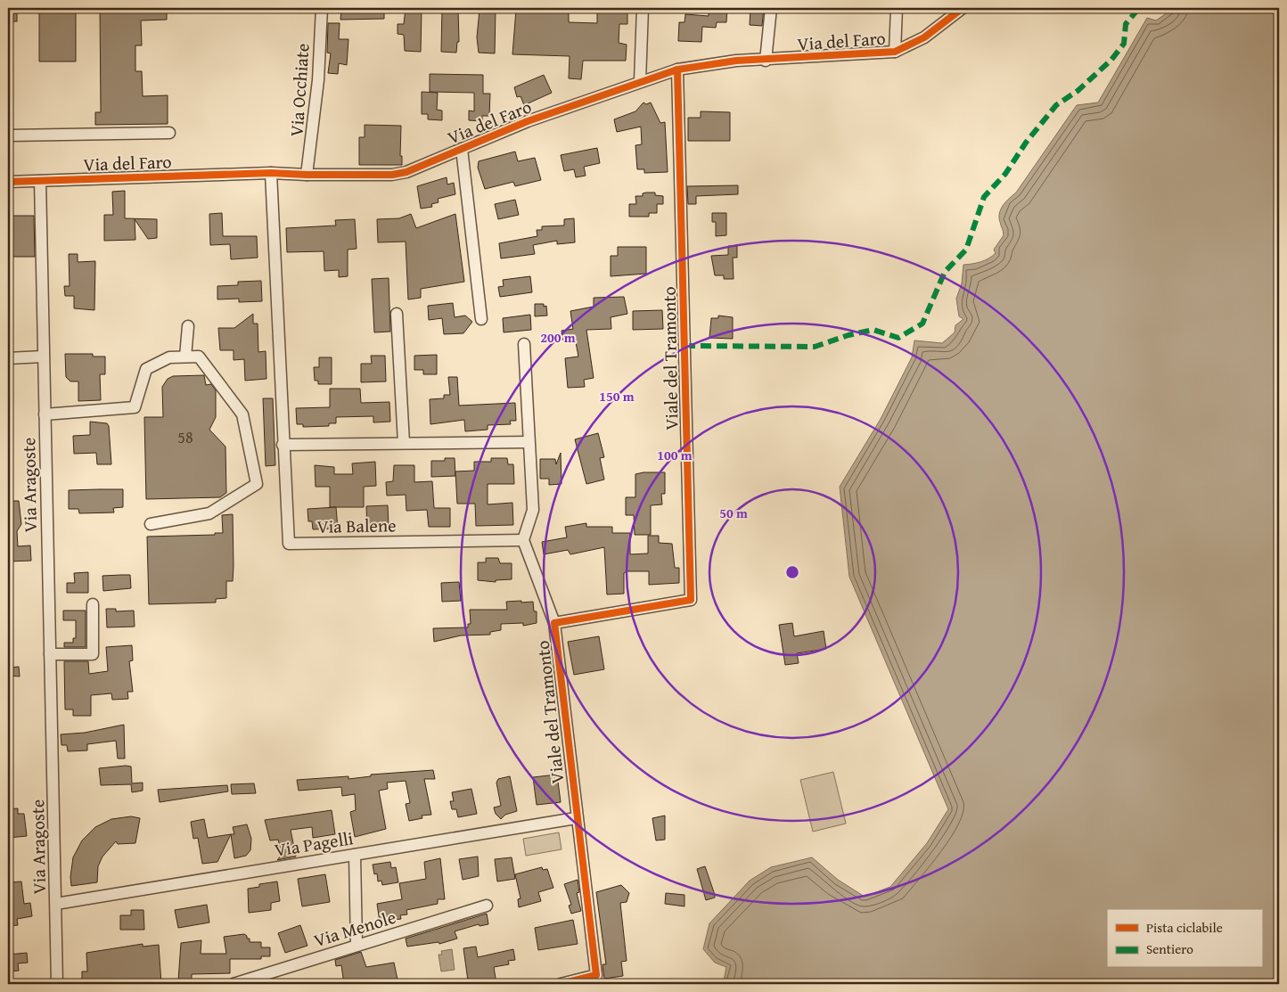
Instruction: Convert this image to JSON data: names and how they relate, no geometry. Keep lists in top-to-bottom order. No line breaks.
{"streets":{"street":["Via del Faro","Via Occhiate","Viale del Tramonto","Via Aragoste","Via Balene","Via Pagelli","Via Menole"]},"crossings":[["Via del Faro","Via Occhiate"],["Via del Faro","Viale del Tramonto"],["Via del Faro","Via Aragoste"],["Via del Faro","Via Balene"],["Viale del Tramonto","Via Pagelli"],["Via Aragoste","Via Pagelli"]],"house_numbers":["58"],"legend":["Pista ciclabile","Sentiero"],"rings":["200 m","150 m","100 m","50 m"]}
